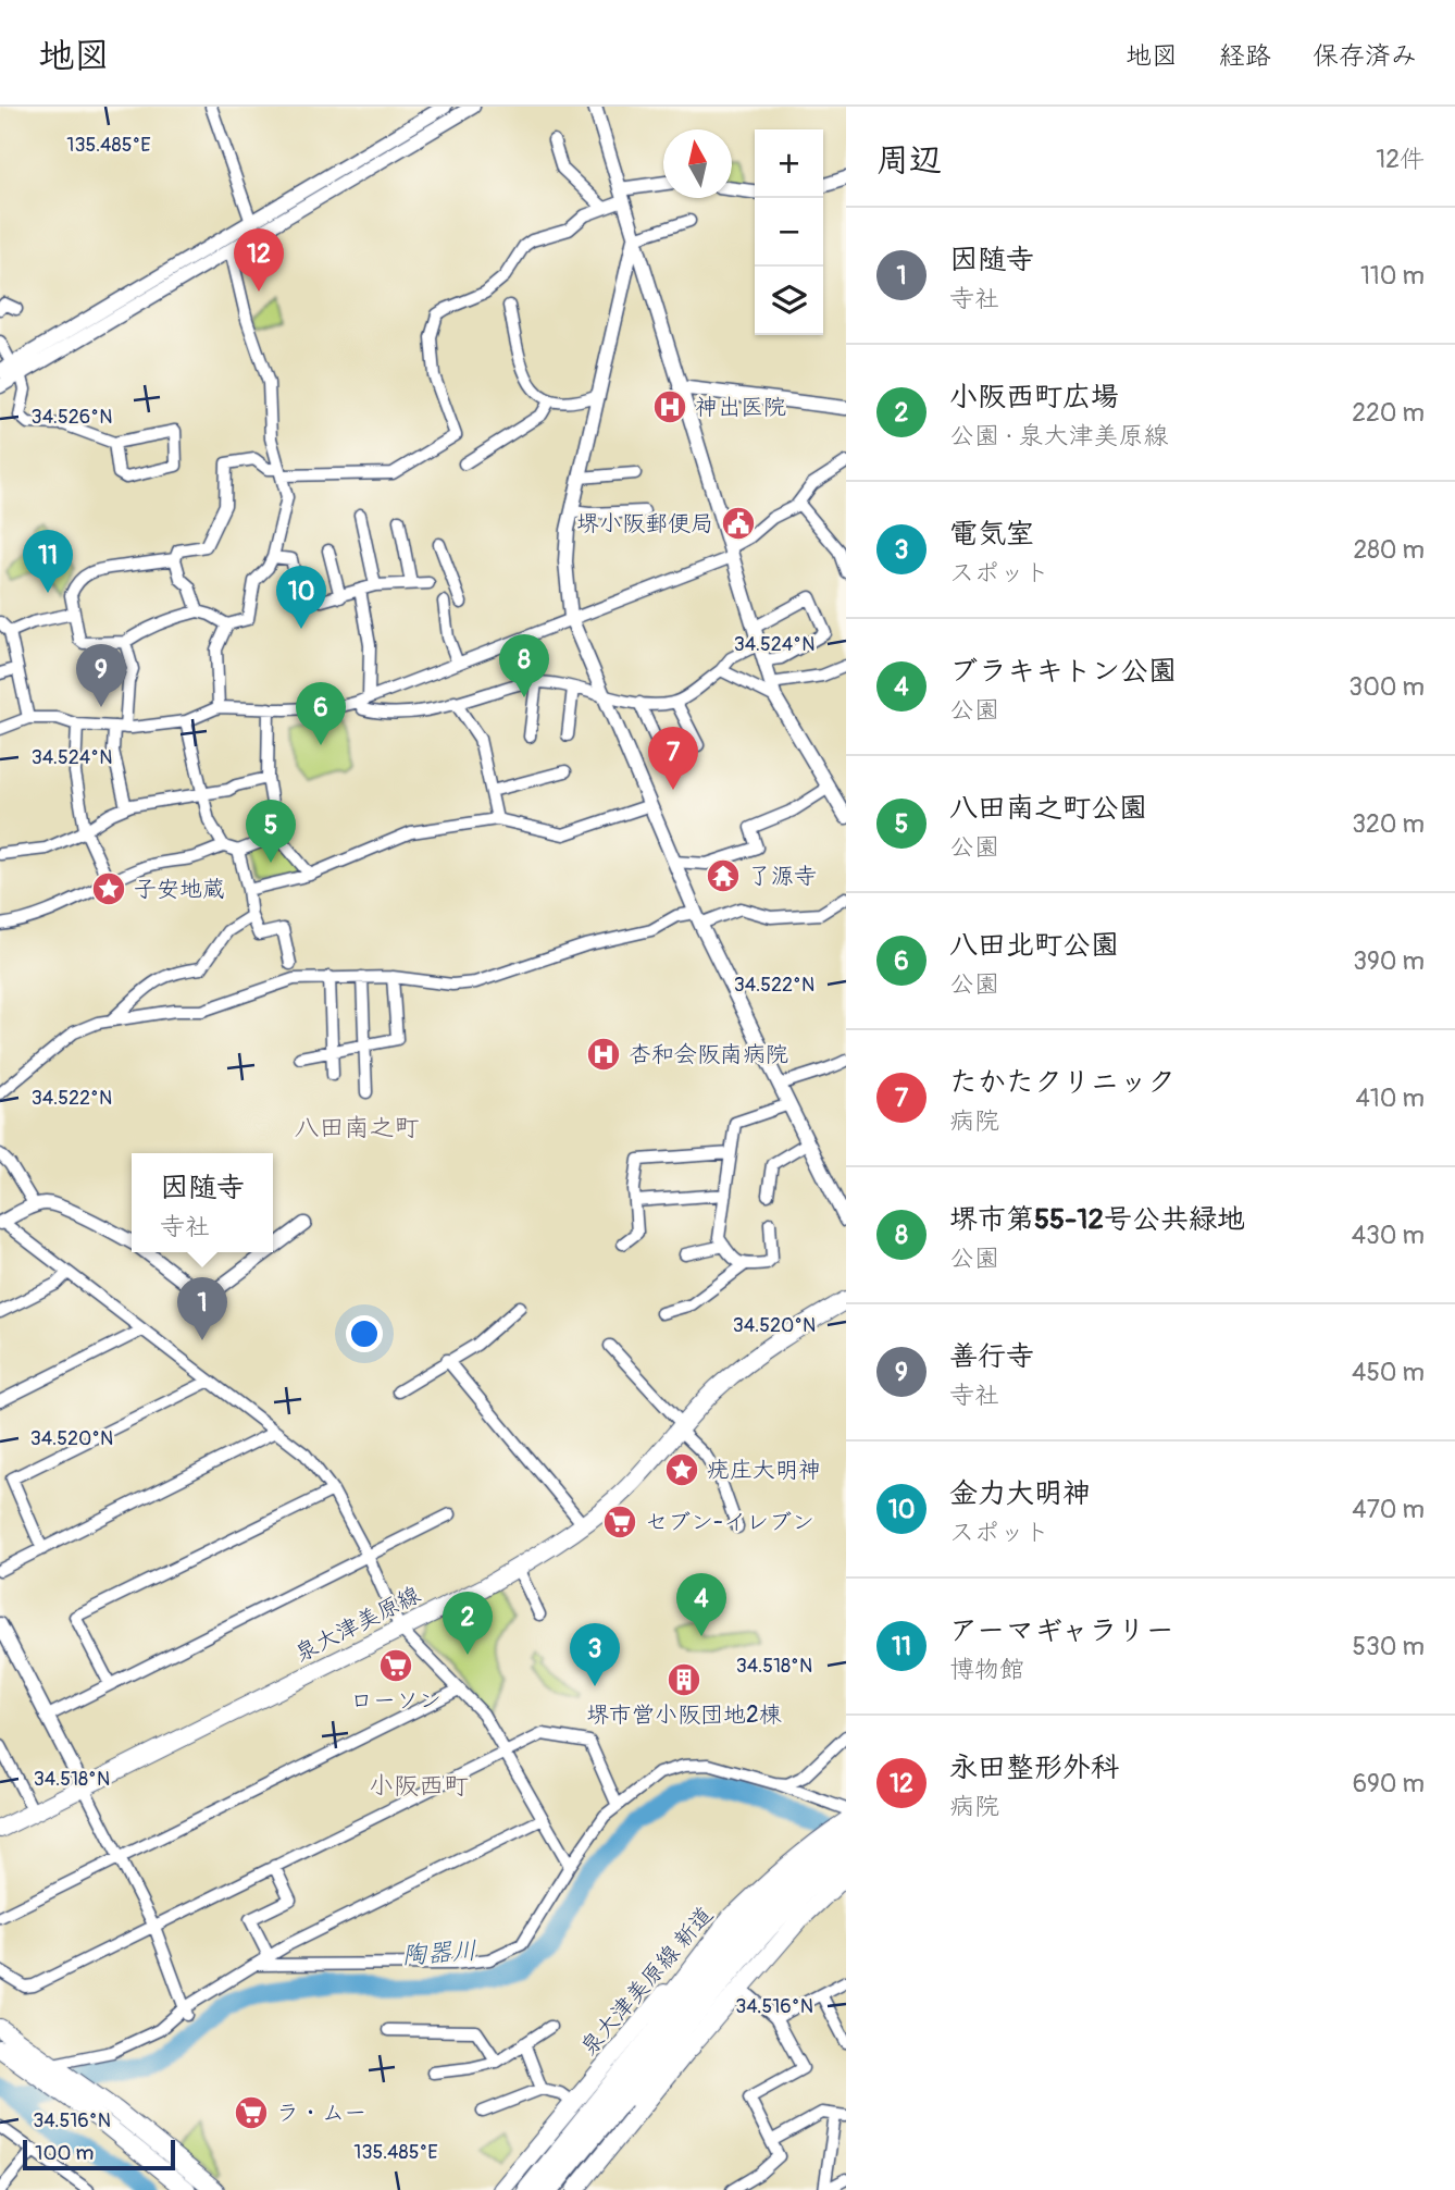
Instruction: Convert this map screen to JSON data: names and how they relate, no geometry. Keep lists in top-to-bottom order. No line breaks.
{"streets":{"main road":["泉大津美原線","泉大津美原線 新道"]},"districts":["八田南之町","小阪西町"],"water":["陶器川"],"places":{"hospital":["神出医院","杏和会阪南病院"],"public building":["堺小阪郵便局"],"temple":["了源寺"],"place":["子安地蔵","疣庄大明神"],"supermarket":["セブン-イレブン","ローソン","ラ・ムー"],"building":["堺市営小阪団地2棟"]},"scale_bar":"100 m","north":"top","page":{"header":"地図","nav":["地図","経路","保存済み"],"heading":["周辺","12件"],"map_buttons":["+","−"],"list":[{"mark":"1","name":"因随寺","note":"寺社","value":"110 m"},{"mark":"2","name":"小阪西町広場","note":"公園 · 泉大津美原線","value":"220 m"},{"mark":"3","name":"電気室","note":"スポット","value":"280 m"},{"mark":"4","name":"ブラキキトン公園","note":"公園","value":"300 m"},{"mark":"5","name":"八田南之町公園","note":"公園","value":"320 m"},{"mark":"6","name":"八田北町公園","note":"公園","value":"390 m"},{"mark":"7","name":"たかたクリニック","note":"病院","value":"410 m"},{"mark":"8","name":"堺市第55-12号公共緑地","note":"公園","value":"430 m"},{"mark":"9","name":"善行寺","note":"寺社","value":"450 m"},{"mark":"10","name":"金力大明神","note":"スポット","value":"470 m"},{"mark":"11","name":"アーマギャラリー","note":"博物館","value":"530 m"},{"mark":"12","name":"永田整形外科","note":"病院","value":"690 m"}],"pins":["12","11","10","8","9","6","7","5","1","4","2","3"],"popup":["因随寺","寺社"],"scale":"100 m"},"coordinates":["135.485°E","34.526°N","34.524°N","34.522°N","34.520°N","34.518°N","34.516°N"]}
